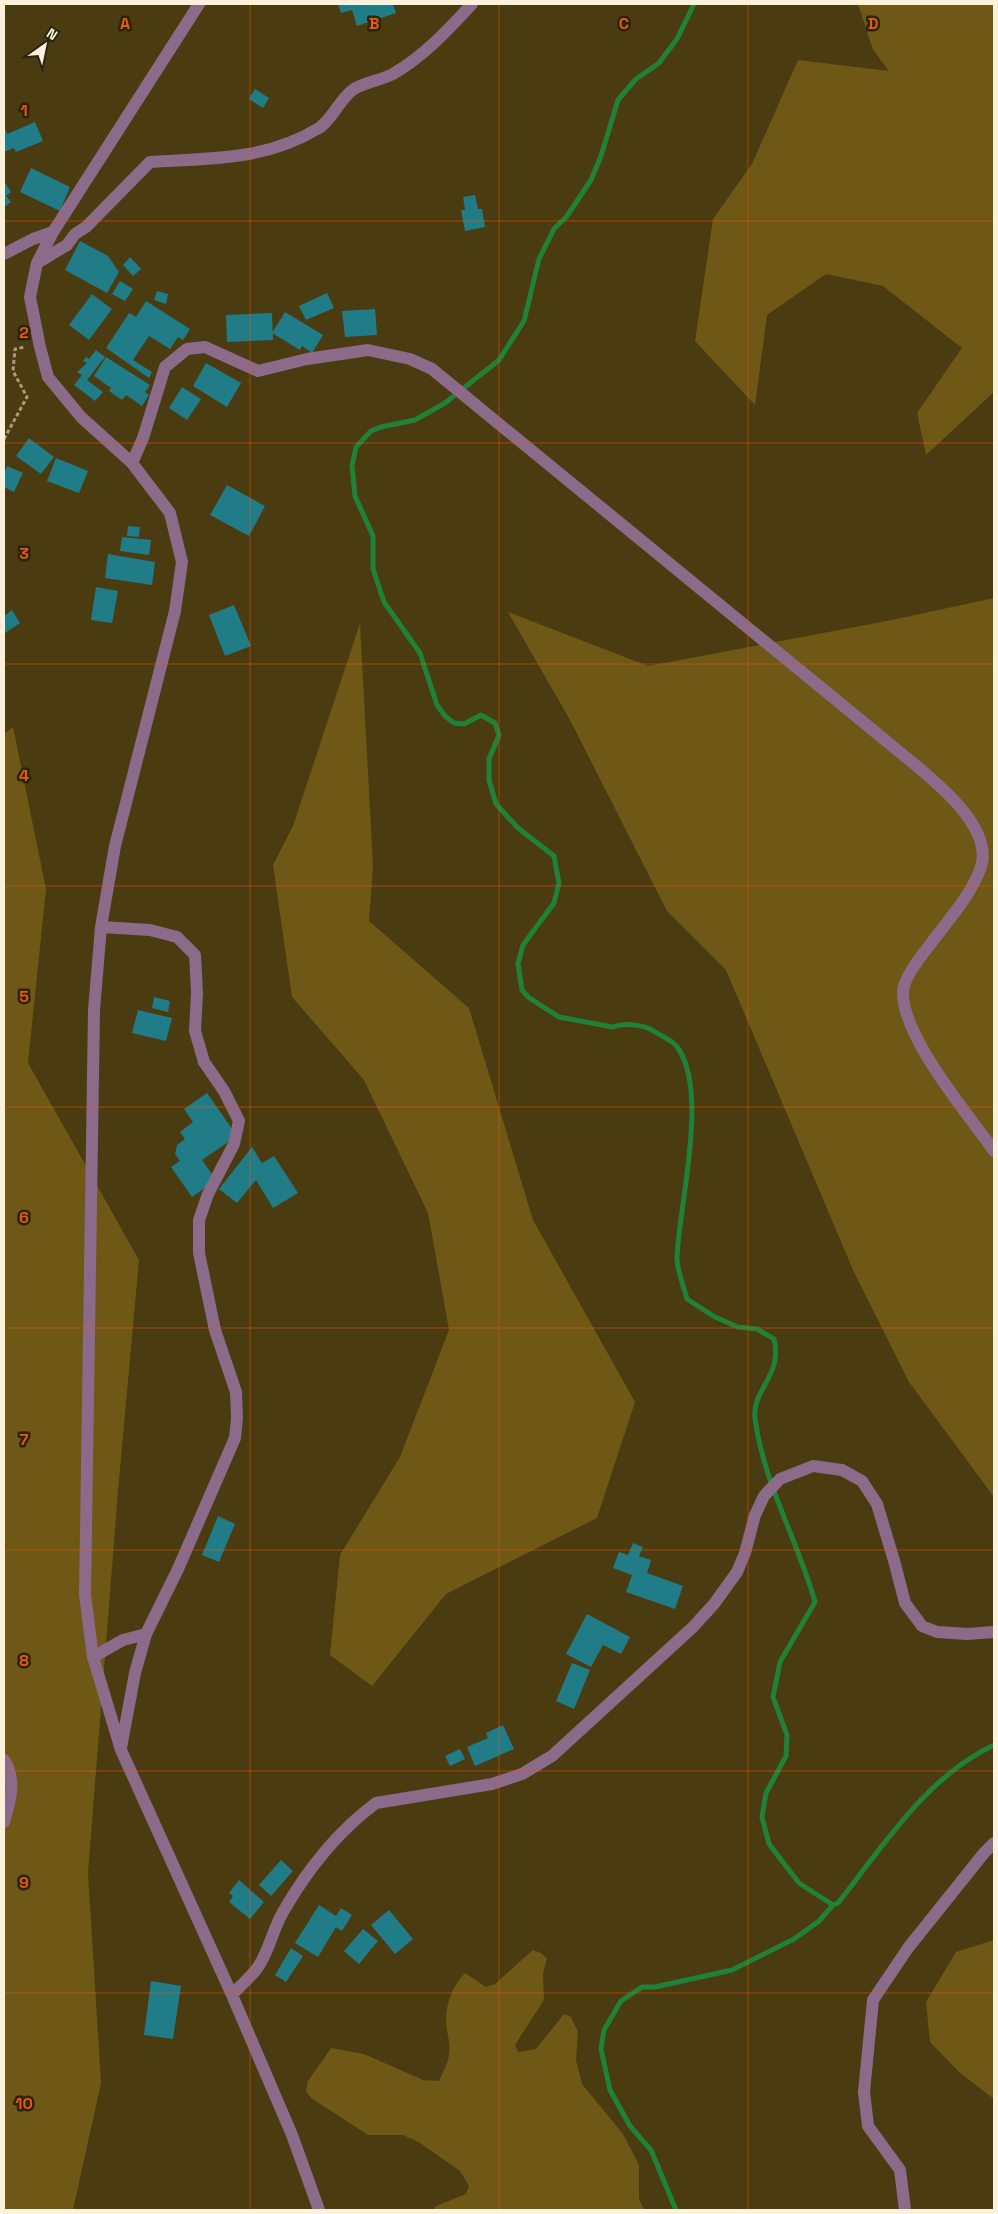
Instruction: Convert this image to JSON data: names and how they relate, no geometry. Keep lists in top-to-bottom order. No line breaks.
{"north":"top right","grid":{"columns":["A","B","C","D"],"rows":["1","2","3","4","5","6","7","8","9","10"]}}
